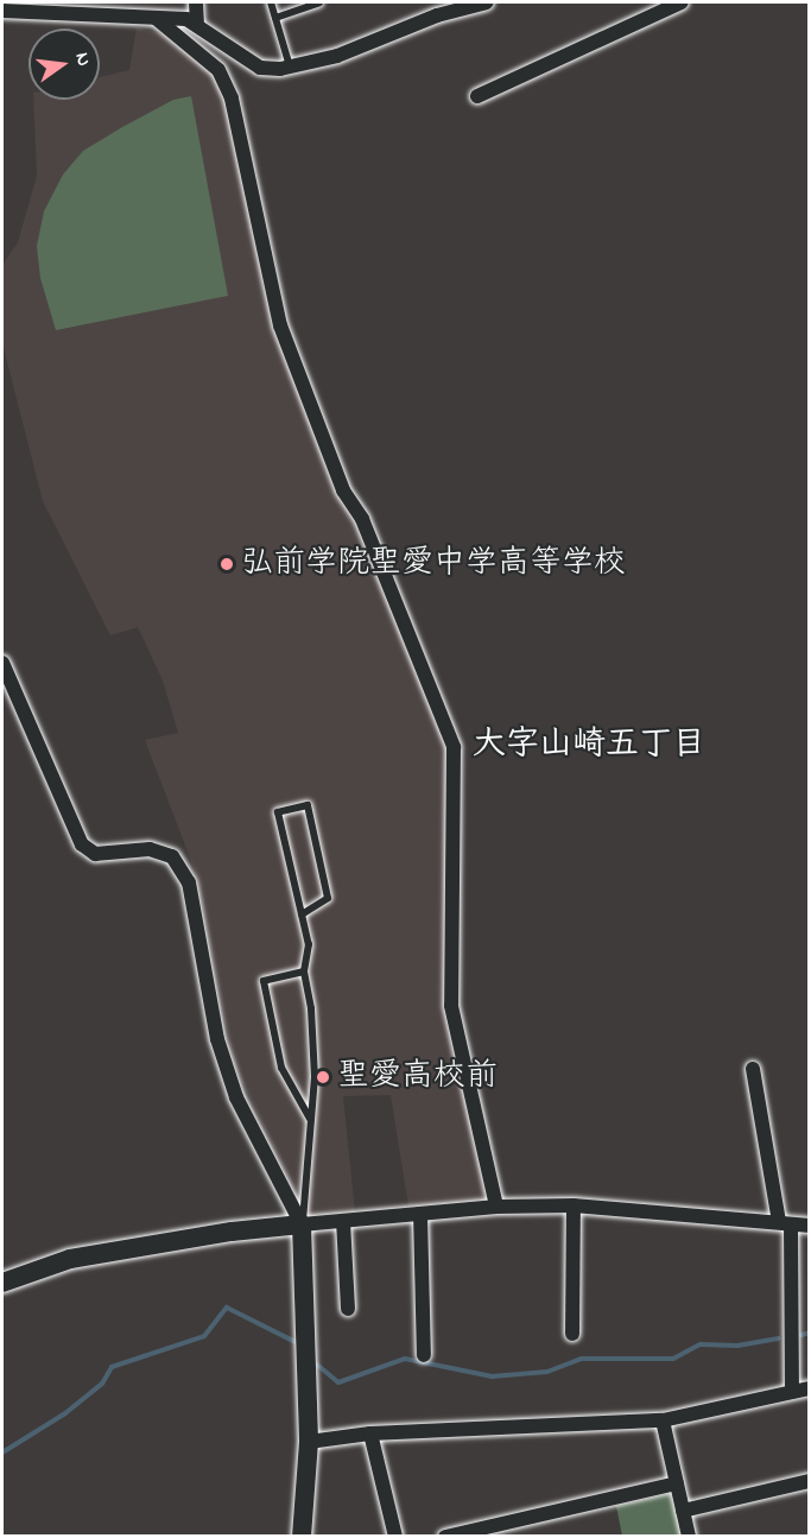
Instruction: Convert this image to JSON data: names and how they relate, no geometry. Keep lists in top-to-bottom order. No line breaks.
{"districts":["大字山崎五丁目"],"places":["弘前学院聖愛中学高等学校","聖愛高校前"],"north":"right"}
